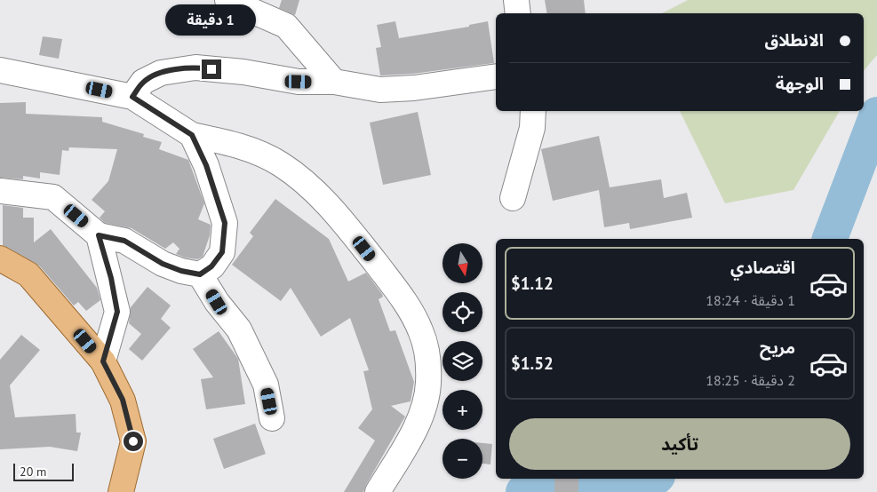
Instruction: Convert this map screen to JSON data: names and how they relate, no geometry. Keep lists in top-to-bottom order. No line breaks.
{"scale_bar":"20 m","north":"bottom","page":{"bubble":"1 دقيقة","banner":["الانطلاق","الوجهة"],"map_buttons":["+","−"],"list":[{"name":"اقتصادي","note":"1 دقيقة · 18:24","value":"$1.12"},{"name":"مريح","note":"2 دقيقة · 18:25","value":"$1.52"}],"buttons":"تأكيد","scale":"20 m"}}
